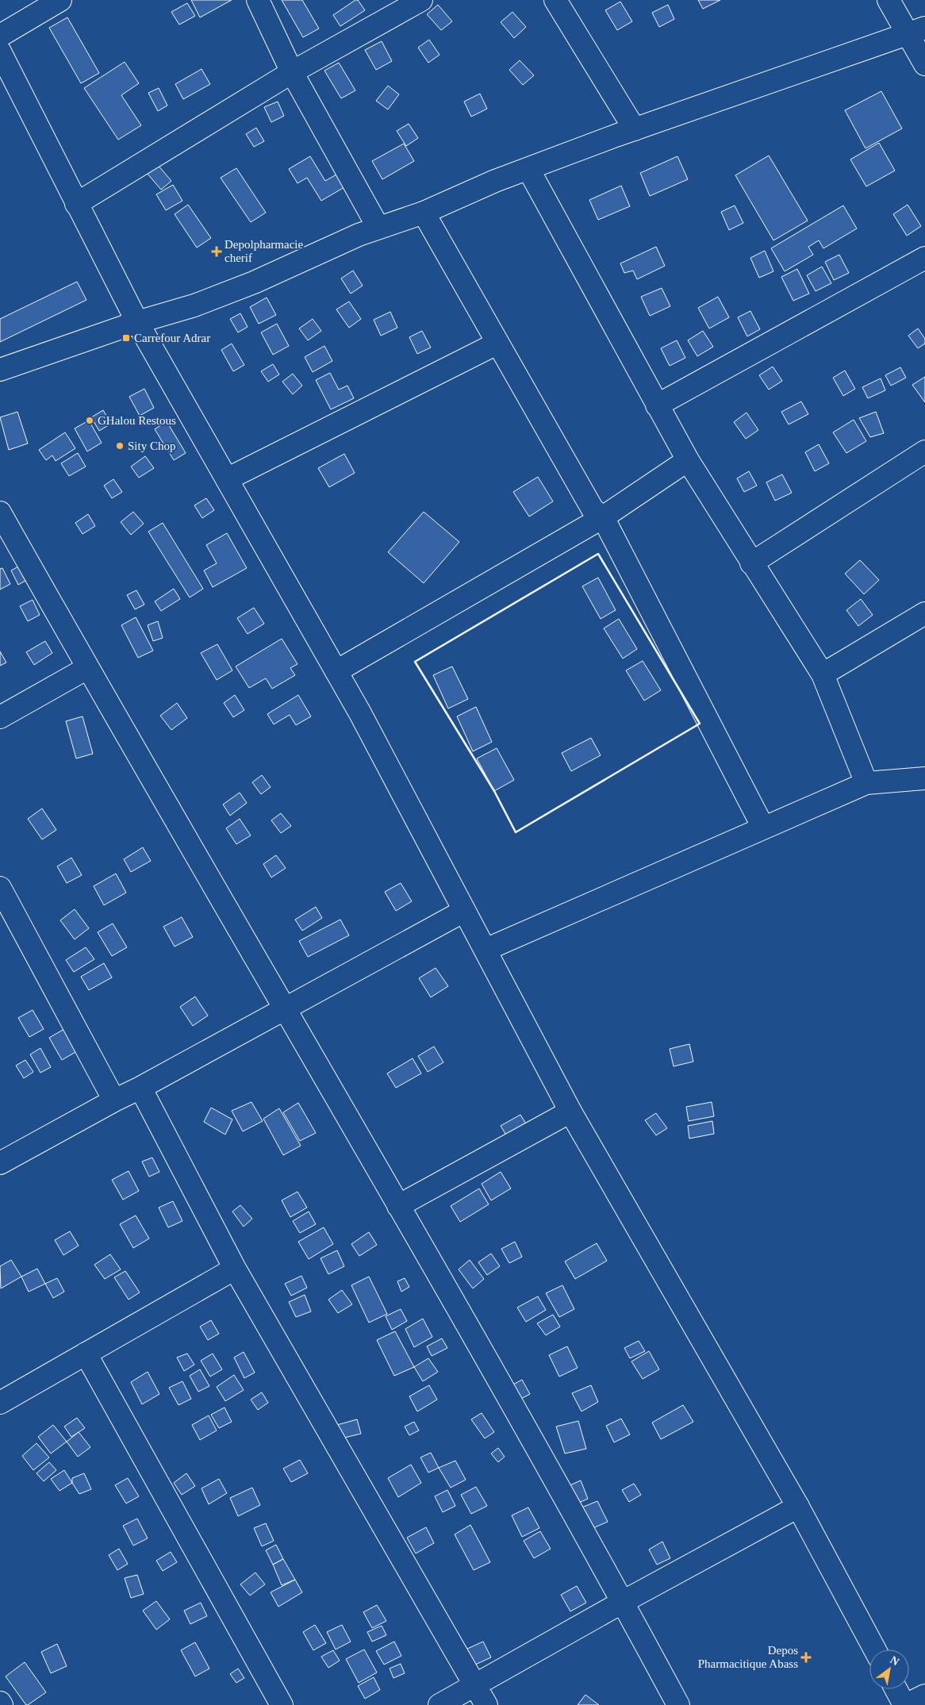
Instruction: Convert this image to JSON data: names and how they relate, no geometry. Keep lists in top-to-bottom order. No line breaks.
{"places":{"health":["Depolpharmacie cherif","Depos Pharmacitique Abass"],"transit":["Carrefour Adrar"],"other":["GHalou Restous","Sity Chop"]},"north":"top right"}
